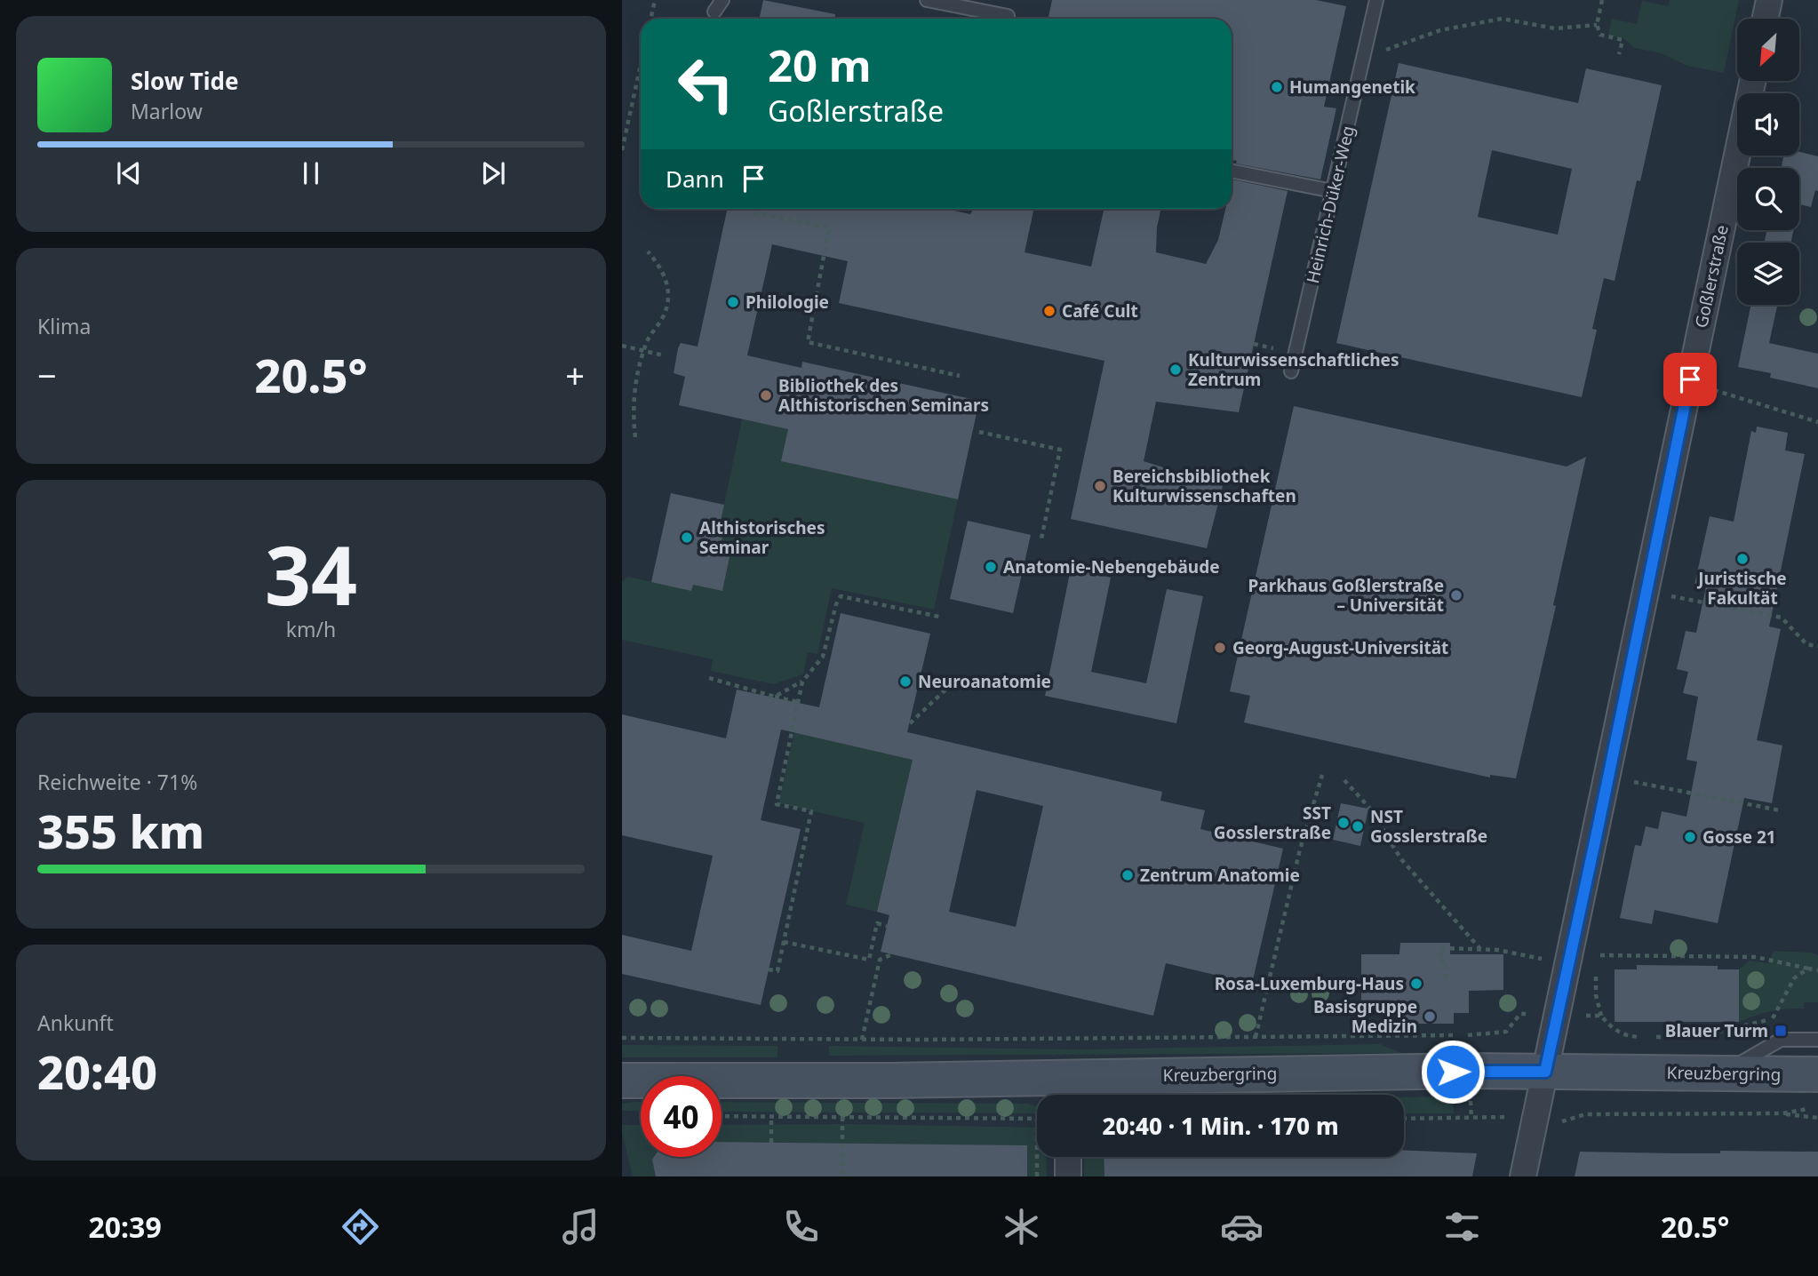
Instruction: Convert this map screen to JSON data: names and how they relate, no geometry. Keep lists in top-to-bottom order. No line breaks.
{"streets":{"street":["Goßlerstraße","Kreuzbergring"],"lane":["Heinrich-Düker-Weg"]},"crossings":[["Goßlerstraße","Kreuzbergring"]],"places":{"other":["Humangenetik","Philologie","Café Cult","Kulturwissenschaftliches Zentrum","Bibliothek des Althistorischen Seminars","Bereichsbibliothek Kulturwissenschaften","Althistorisches Seminar","Juristische Fakultät","Anatomie-Nebengebäude","Parkhaus Goßlerstraße – Universität","Georg-August-Universität","Neuroanatomie","SST Gosslerstraße","NST Gosslerstraße","Gosse 21","Zentrum Anatomie","Rosa-Luxemburg-Haus","Basisgruppe Medizin"],"transit":["Blauer Turm"]},"north":"bottom left","page":{"turn":["20 m","Goßlerstraße"],"song":["Slow Tide","Marlow"],"then":"Dann","tile":["Klima",["34","km/h"],["Reichweite · 71%","355 km"],["Ankunft","20:40"]],"heat":["−","20.5°","+"],"limit":"40","trip":"20:40 · 1 Min. · 170 m","tabs":["20:39","20.5°"]}}
